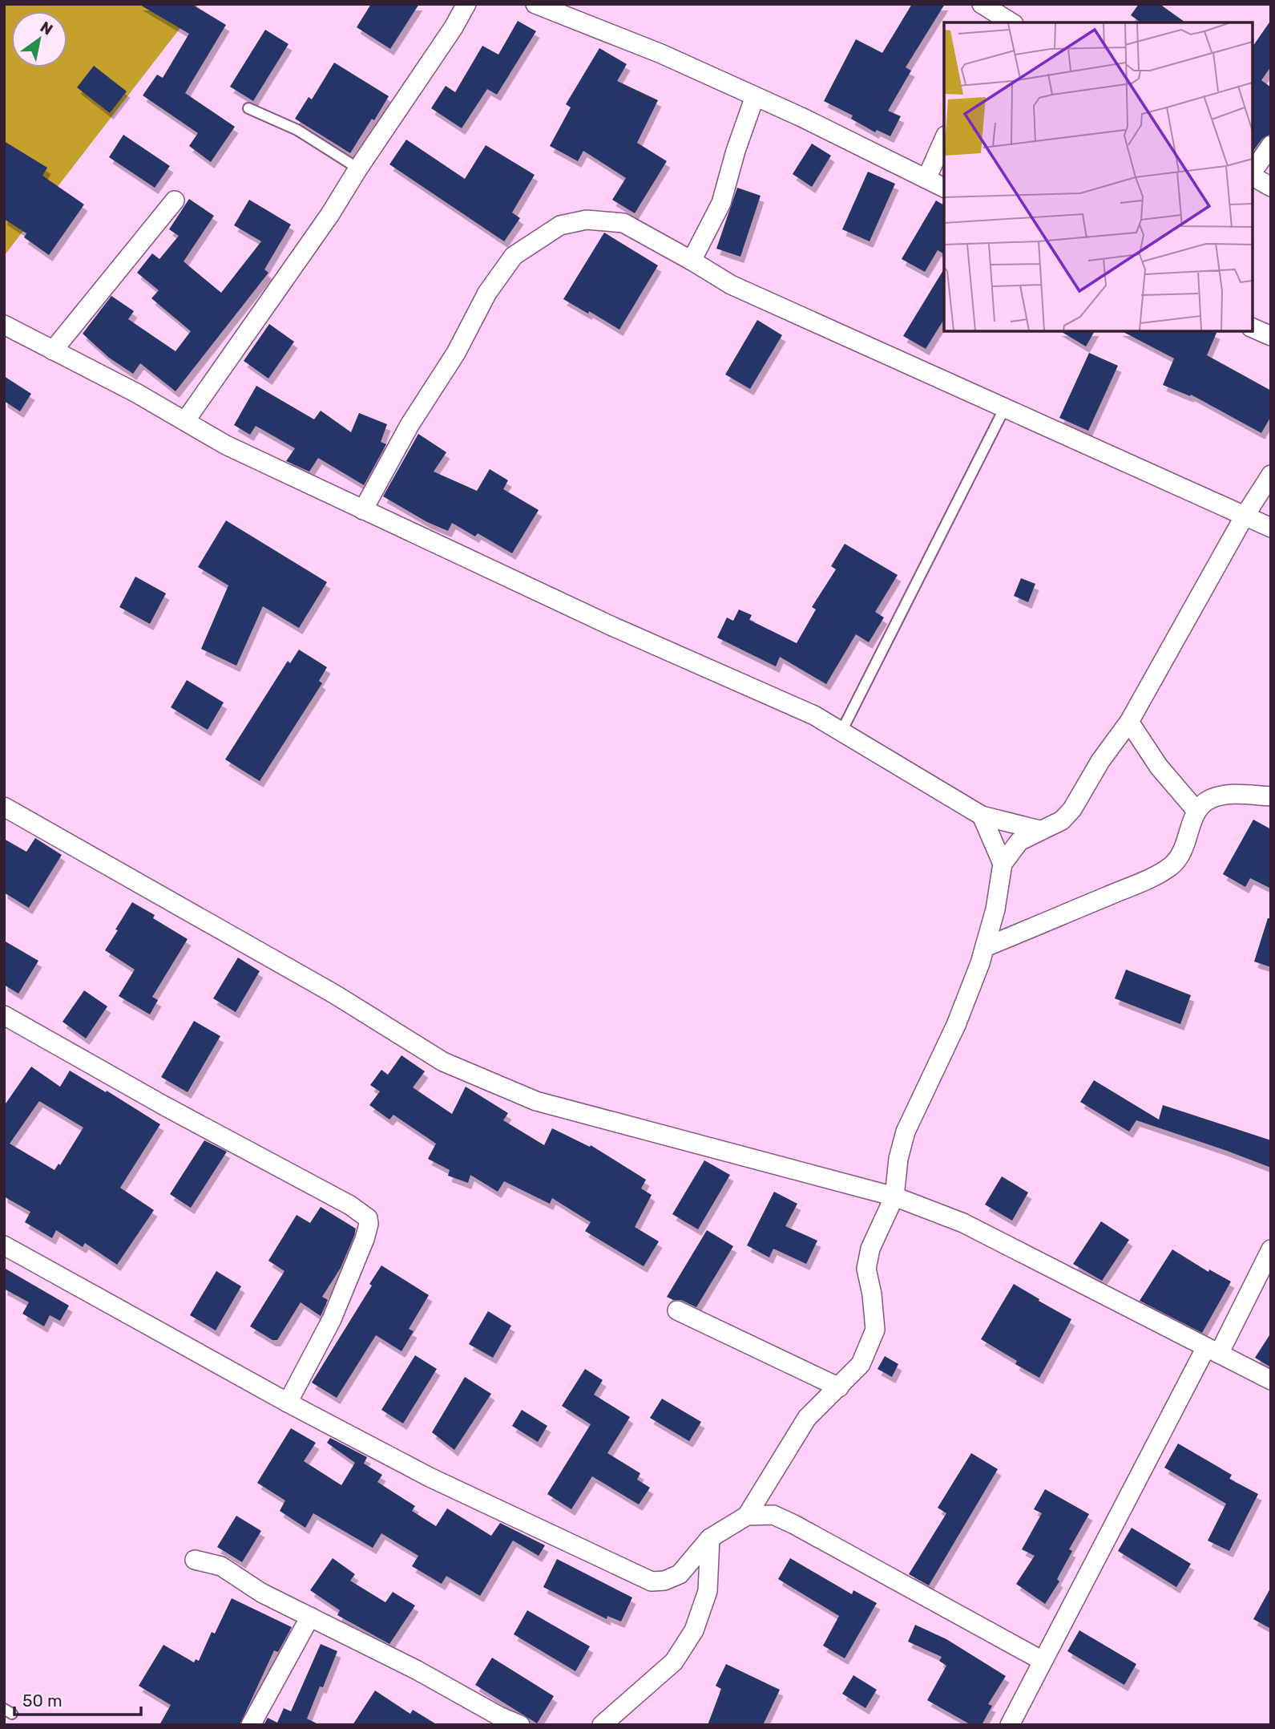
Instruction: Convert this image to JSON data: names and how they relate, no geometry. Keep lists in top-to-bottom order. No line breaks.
{"scale_bar":"50 m","north":"top right"}
